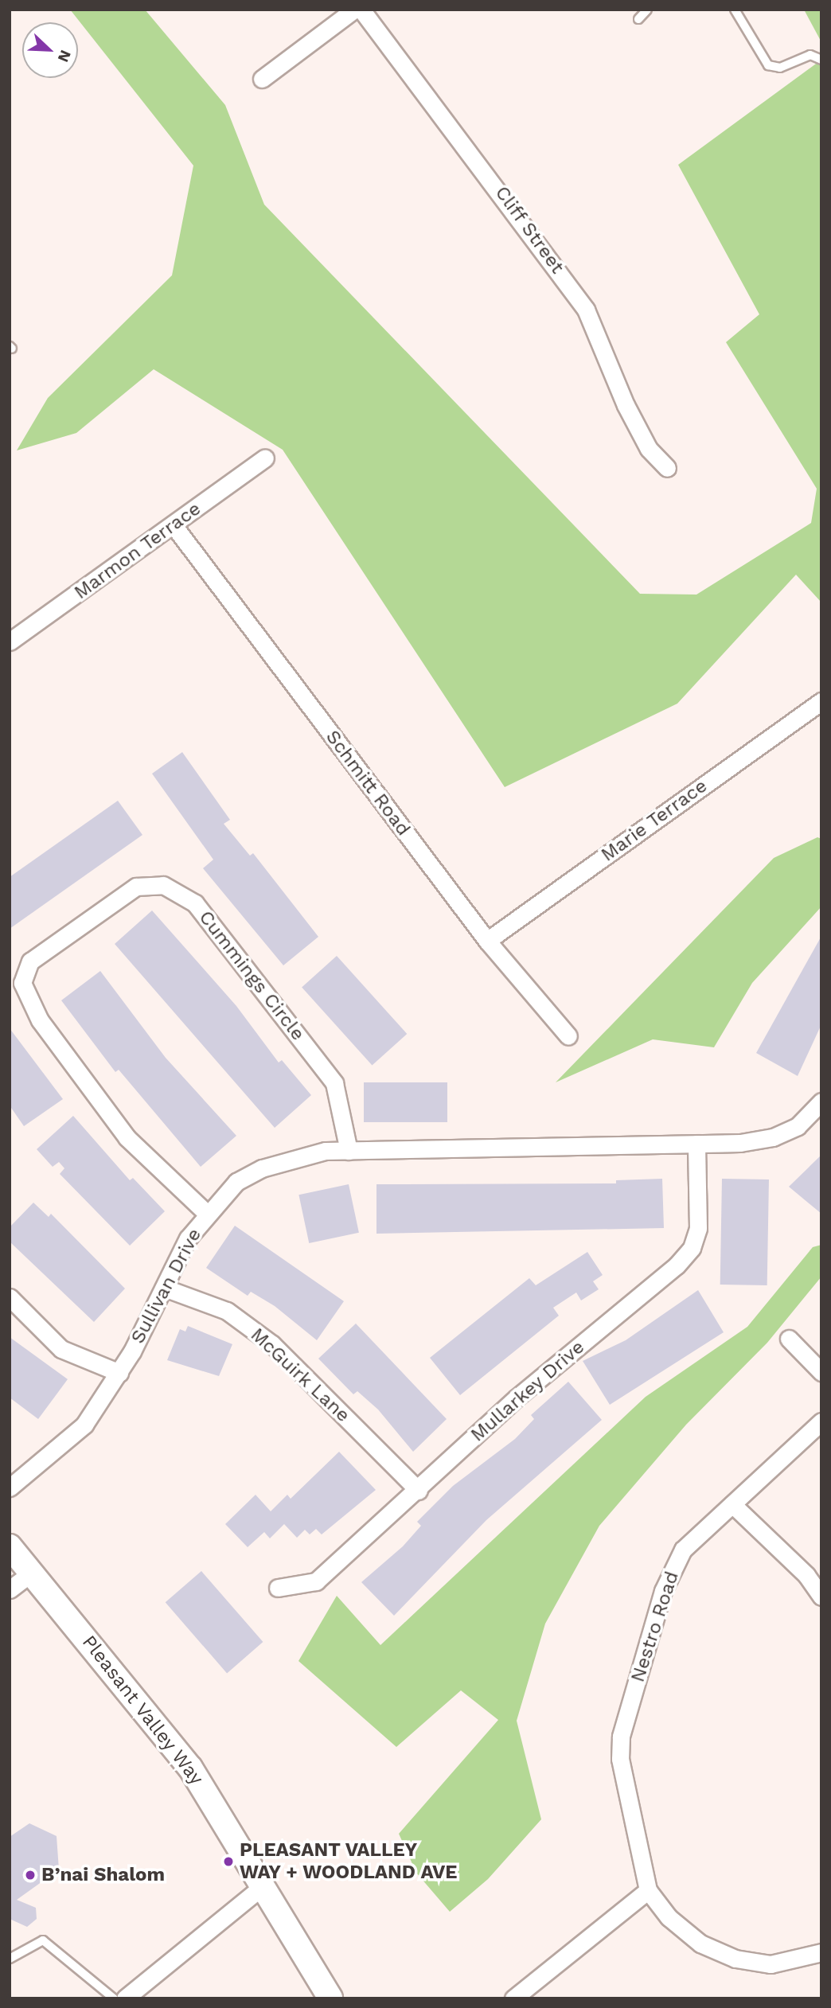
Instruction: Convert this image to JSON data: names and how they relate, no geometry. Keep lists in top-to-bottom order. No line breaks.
{"streets":{"main road":["Pleasant Valley Way"],"street":["Cliff Street","Marmon Terrace","Schmitt Road","Marie Terrace","Cummings Circle","Sullivan Drive","McGuirk Lane","Mullarkey Drive","Nestro Road"]},"crossings":[["Marmon Terrace","Schmitt Road"],["Schmitt Road","Marie Terrace"],["Cummings Circle","Sullivan Drive"],["Sullivan Drive","McGuirk Lane"],["Sullivan Drive","Mullarkey Drive"],["McGuirk Lane","Mullarkey Drive"]],"places":["PLEASANT VALLEY WAY + WOODLAND AVE","B’nai Shalom"],"north":"bottom right"}
